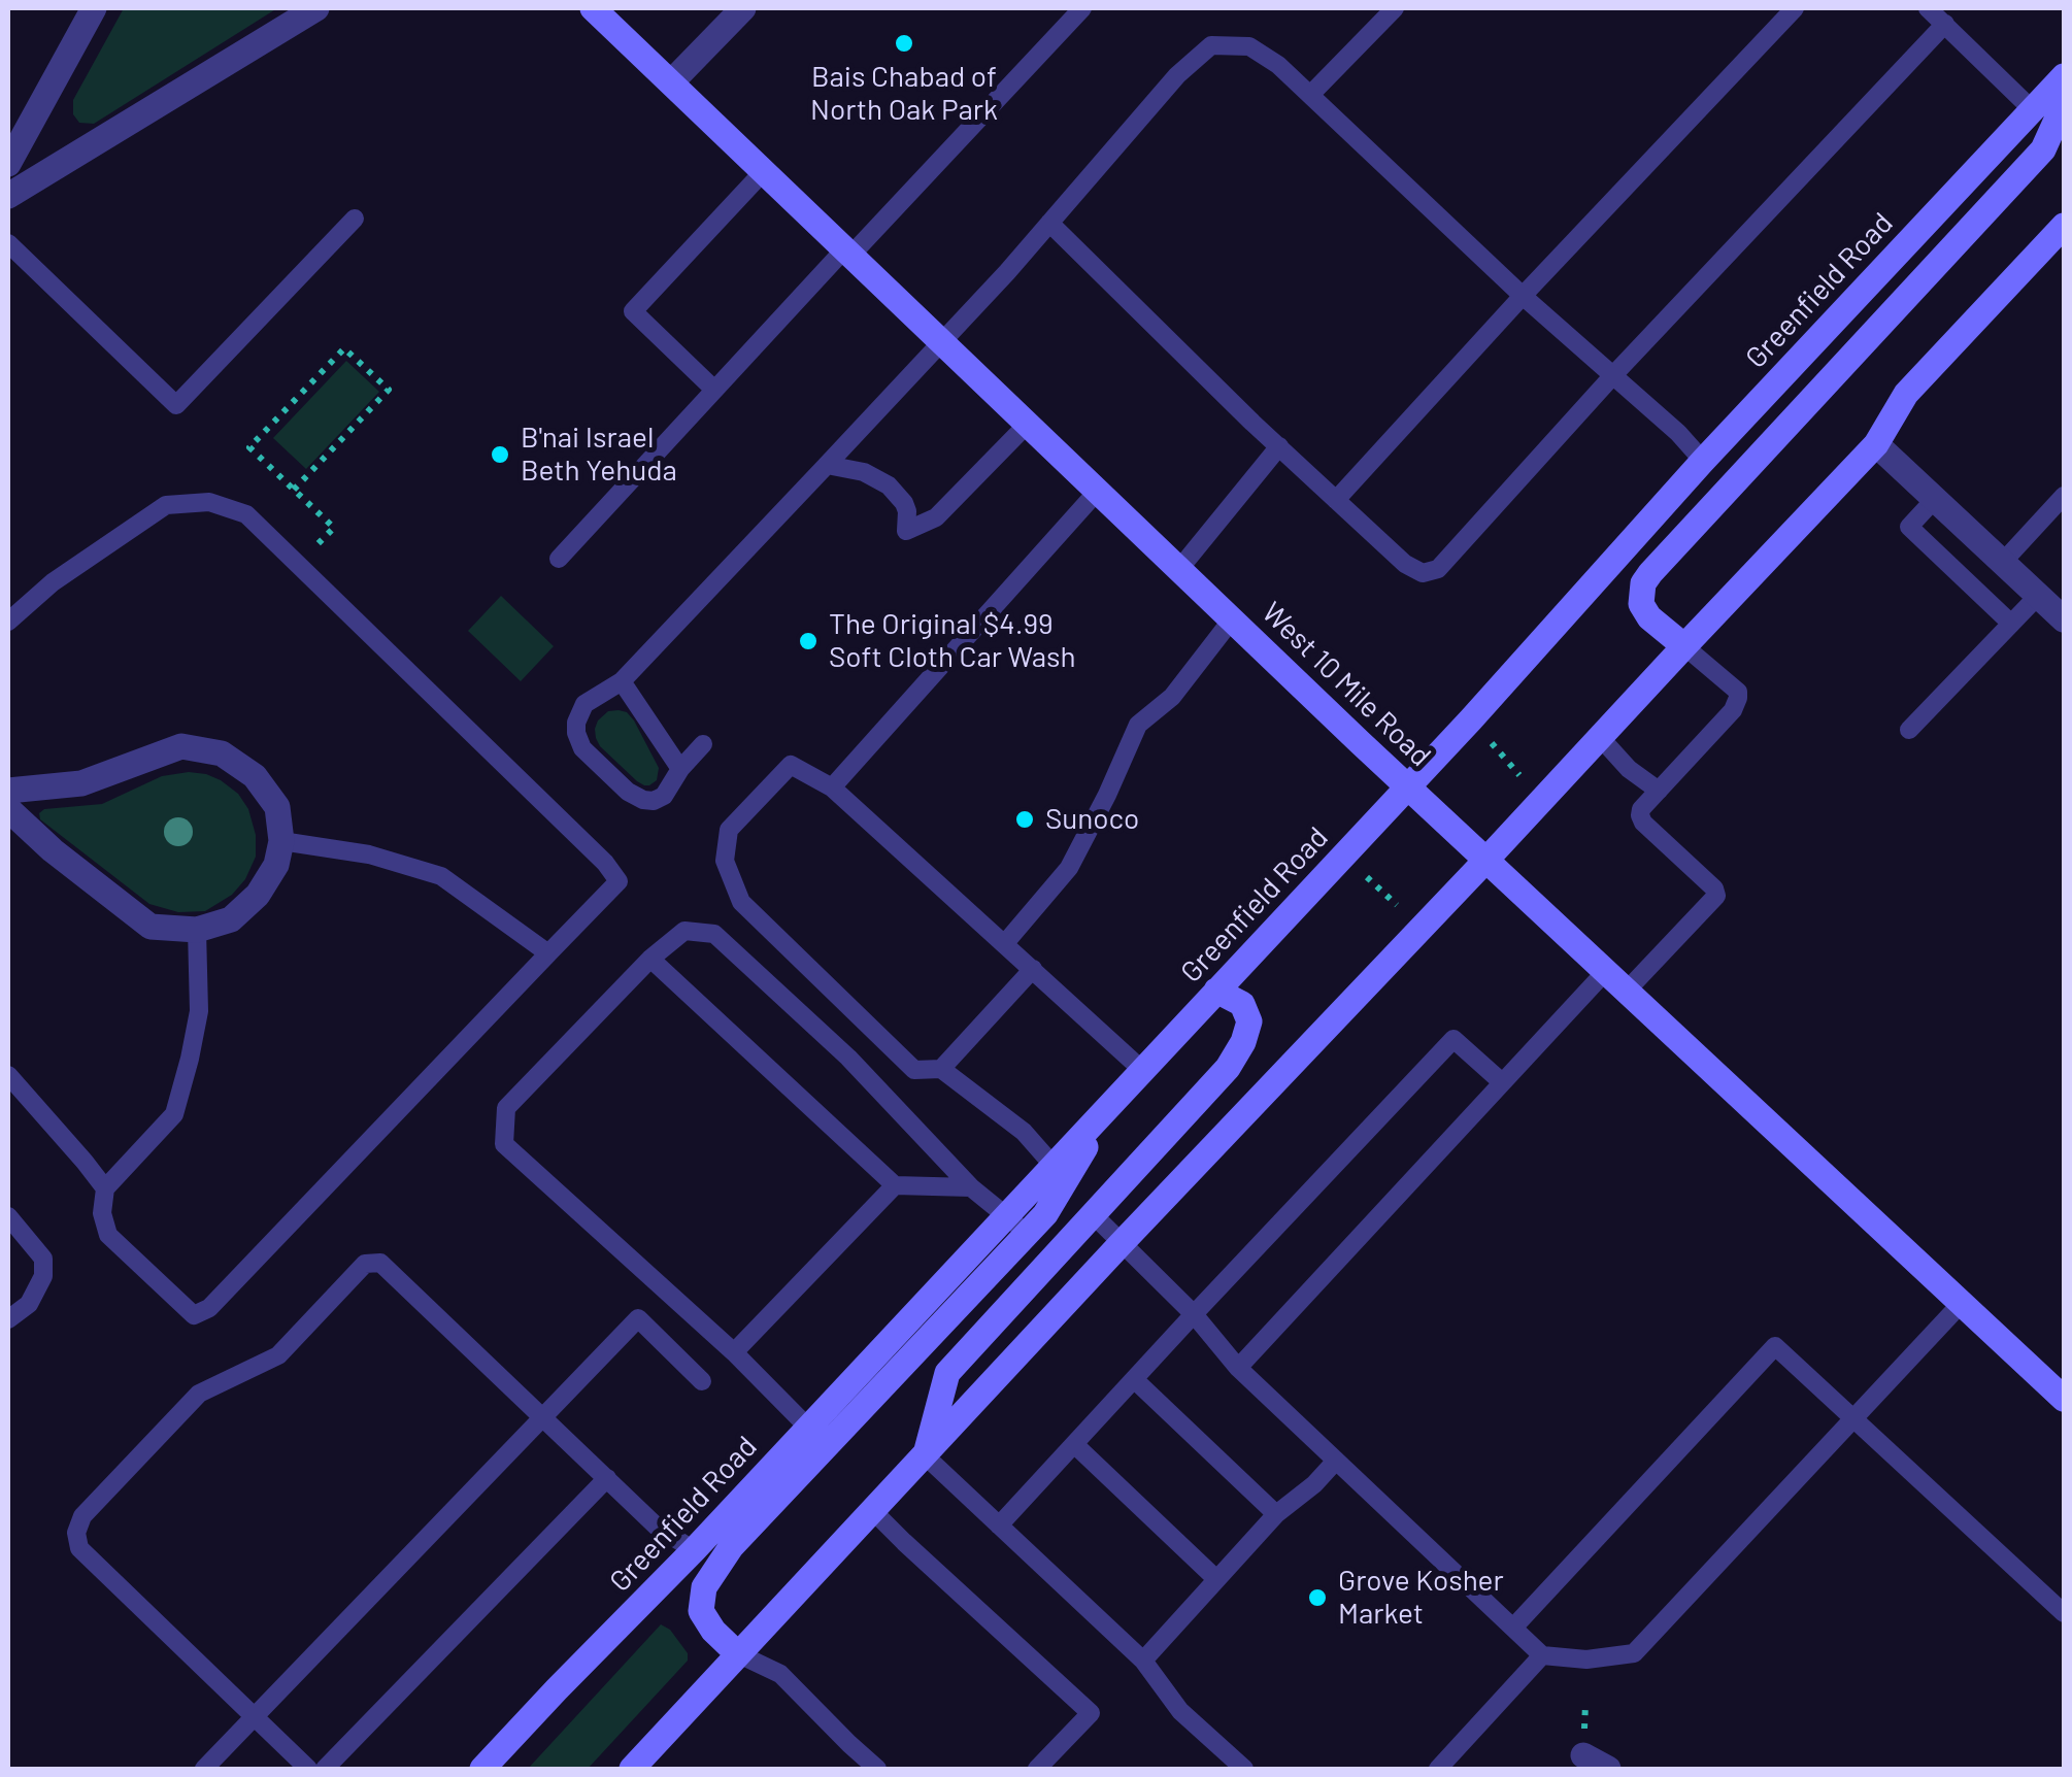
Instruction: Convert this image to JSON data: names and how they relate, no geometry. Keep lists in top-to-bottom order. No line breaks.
{"streets":{"main road":["Greenfield Road","West 10 Mile Road"]},"crossings":[["Greenfield Road","West 10 Mile Road"]],"places":["Bais Chabad of North Oak Park","B'nai Israel Beth Yehuda","The Original $4.99 Soft Cloth Car Wash","Sunoco","Grove Kosher Market"]}
